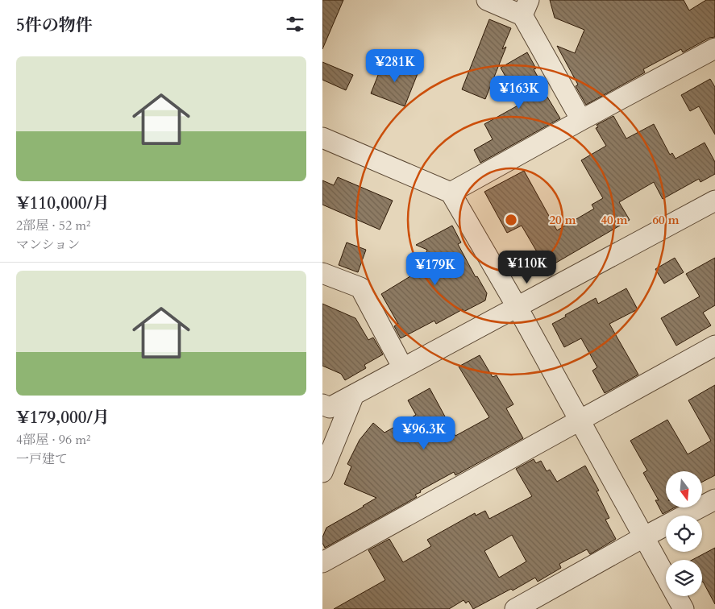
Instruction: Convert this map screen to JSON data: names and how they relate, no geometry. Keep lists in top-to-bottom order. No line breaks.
{"north":"bottom","page":{"heading":"5件の物件","list":[{"name":"¥110,000/月","note":"2部屋 · 52 m² · マンション"},{"name":"¥179,000/月","note":"4部屋 · 96 m² · 一戸建て"}],"price":["¥281K","¥163K","¥110K","¥179K","¥96.3K"]},"rings":["20 m","40 m","60 m"]}
